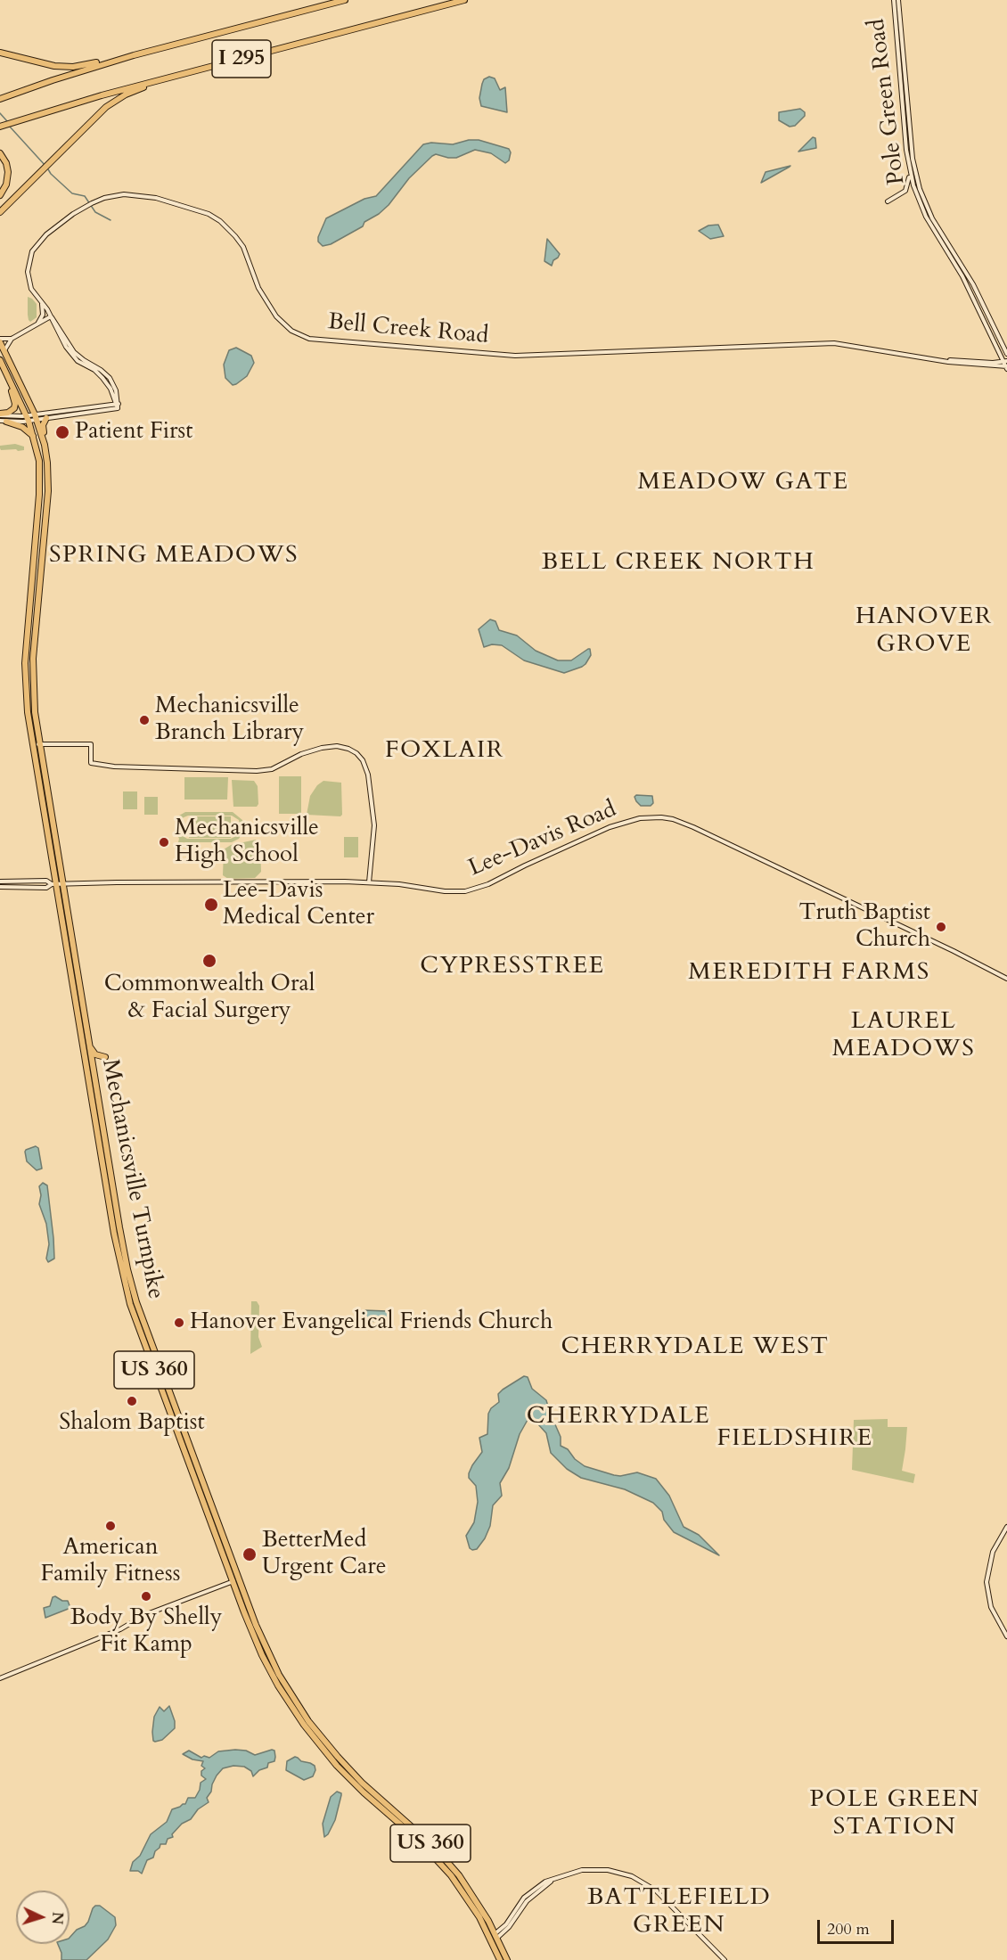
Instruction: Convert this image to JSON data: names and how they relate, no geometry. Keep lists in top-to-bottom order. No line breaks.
{"streets":{"highway":["I 295","Mechanicsville Turnpike","US 360"],"street":["Pole Green Road","Bell Creek Road","Lee-Davis Road"]},"crossings":[["Pole Green Road","Bell Creek Road"],["Lee-Davis Road","Mechanicsville Turnpike"]],"districts":["MEADOW GATE","SPRING MEADOWS","BELL CREEK NORTH","HANOVER GROVE","FOXLAIR","CYPRESSTREE","MEREDITH FARMS","LAUREL MEADOWS","CHERRYDALE WEST","CHERRYDALE","FIELDSHIRE","POLE GREEN STATION","BATTLEFIELD GREEN"],"places":["Patient First","Mechanicsville Branch Library","Mechanicsville High School","Lee-Davis Medical Center","Truth Baptist Church","Commonwealth Oral & Facial Surgery","Hanover Evangelical Friends Church","Shalom Baptist","American Family Fitness","BetterMed Urgent Care","Body By Shelly Fit Kamp"],"scale_bar":"200 m","north":"right"}
